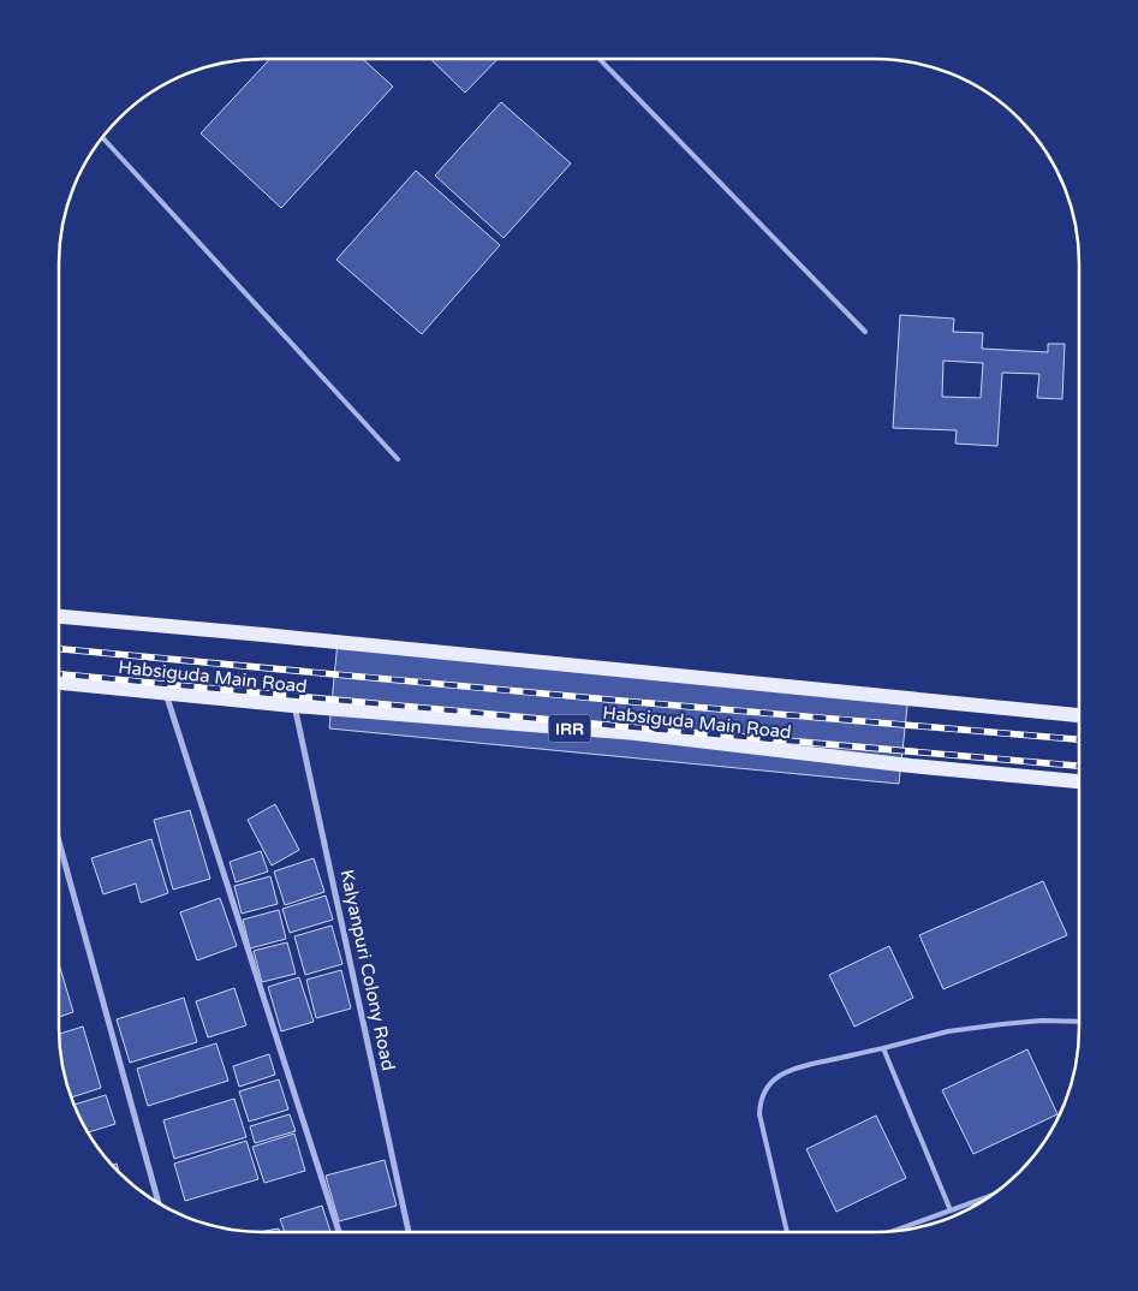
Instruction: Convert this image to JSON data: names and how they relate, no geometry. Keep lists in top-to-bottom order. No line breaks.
{"streets":{"main road":["Habsiguda Main Road","IRR"],"street":["Kalyanpuri Colony Road"]},"crossings":[["Habsiguda Main Road","Kalyanpuri Colony Road"]]}
